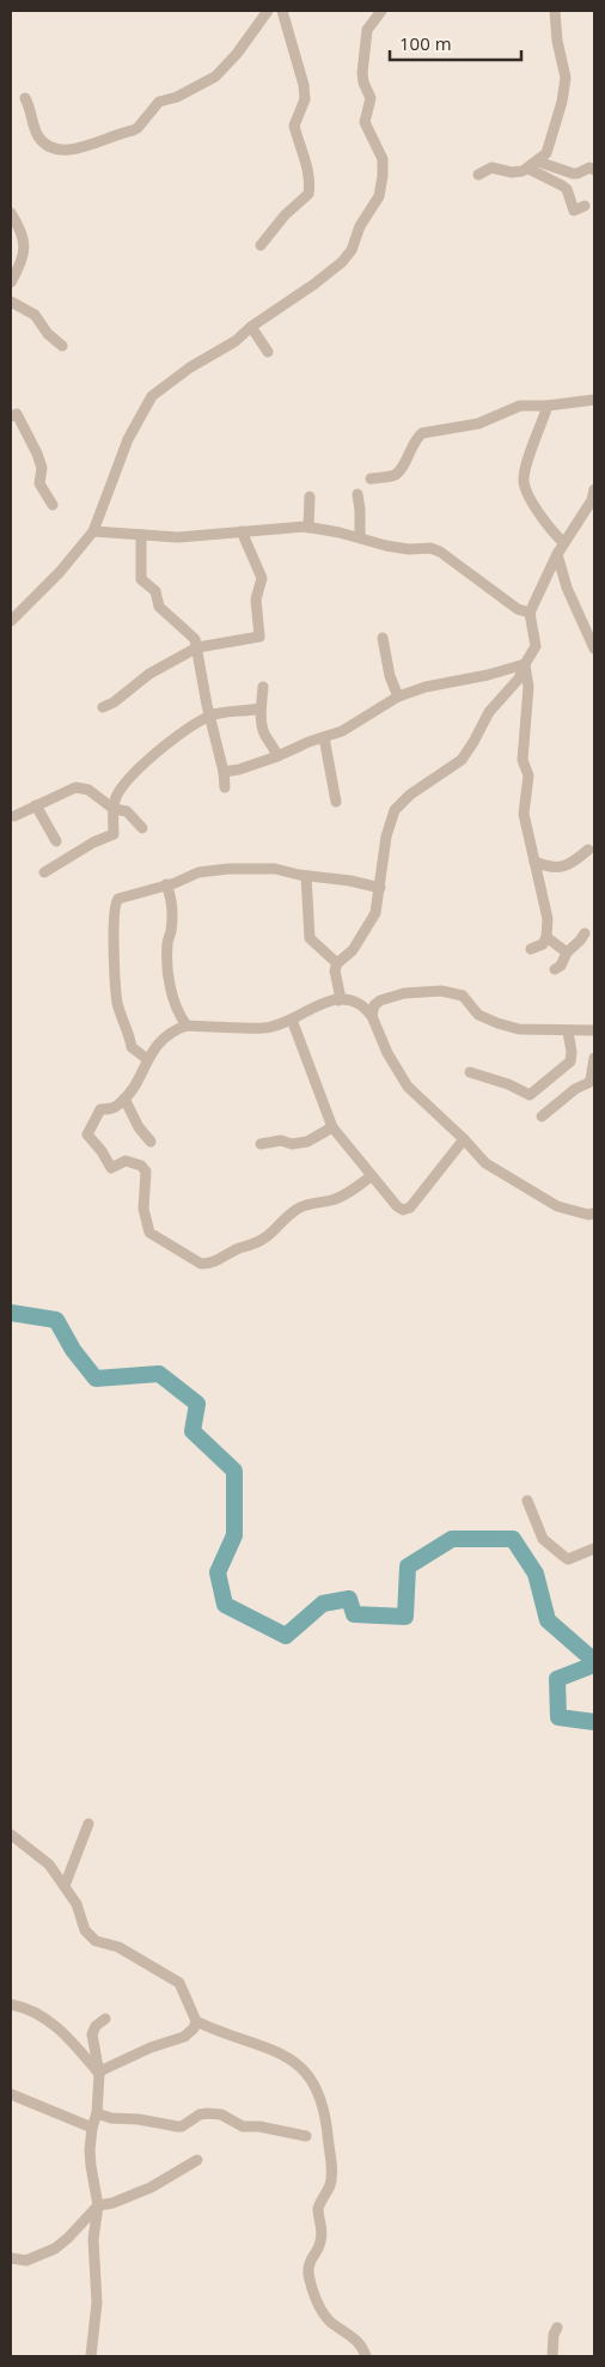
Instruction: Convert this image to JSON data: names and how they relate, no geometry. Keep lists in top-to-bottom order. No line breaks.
{"scale_bar":"100 m"}
